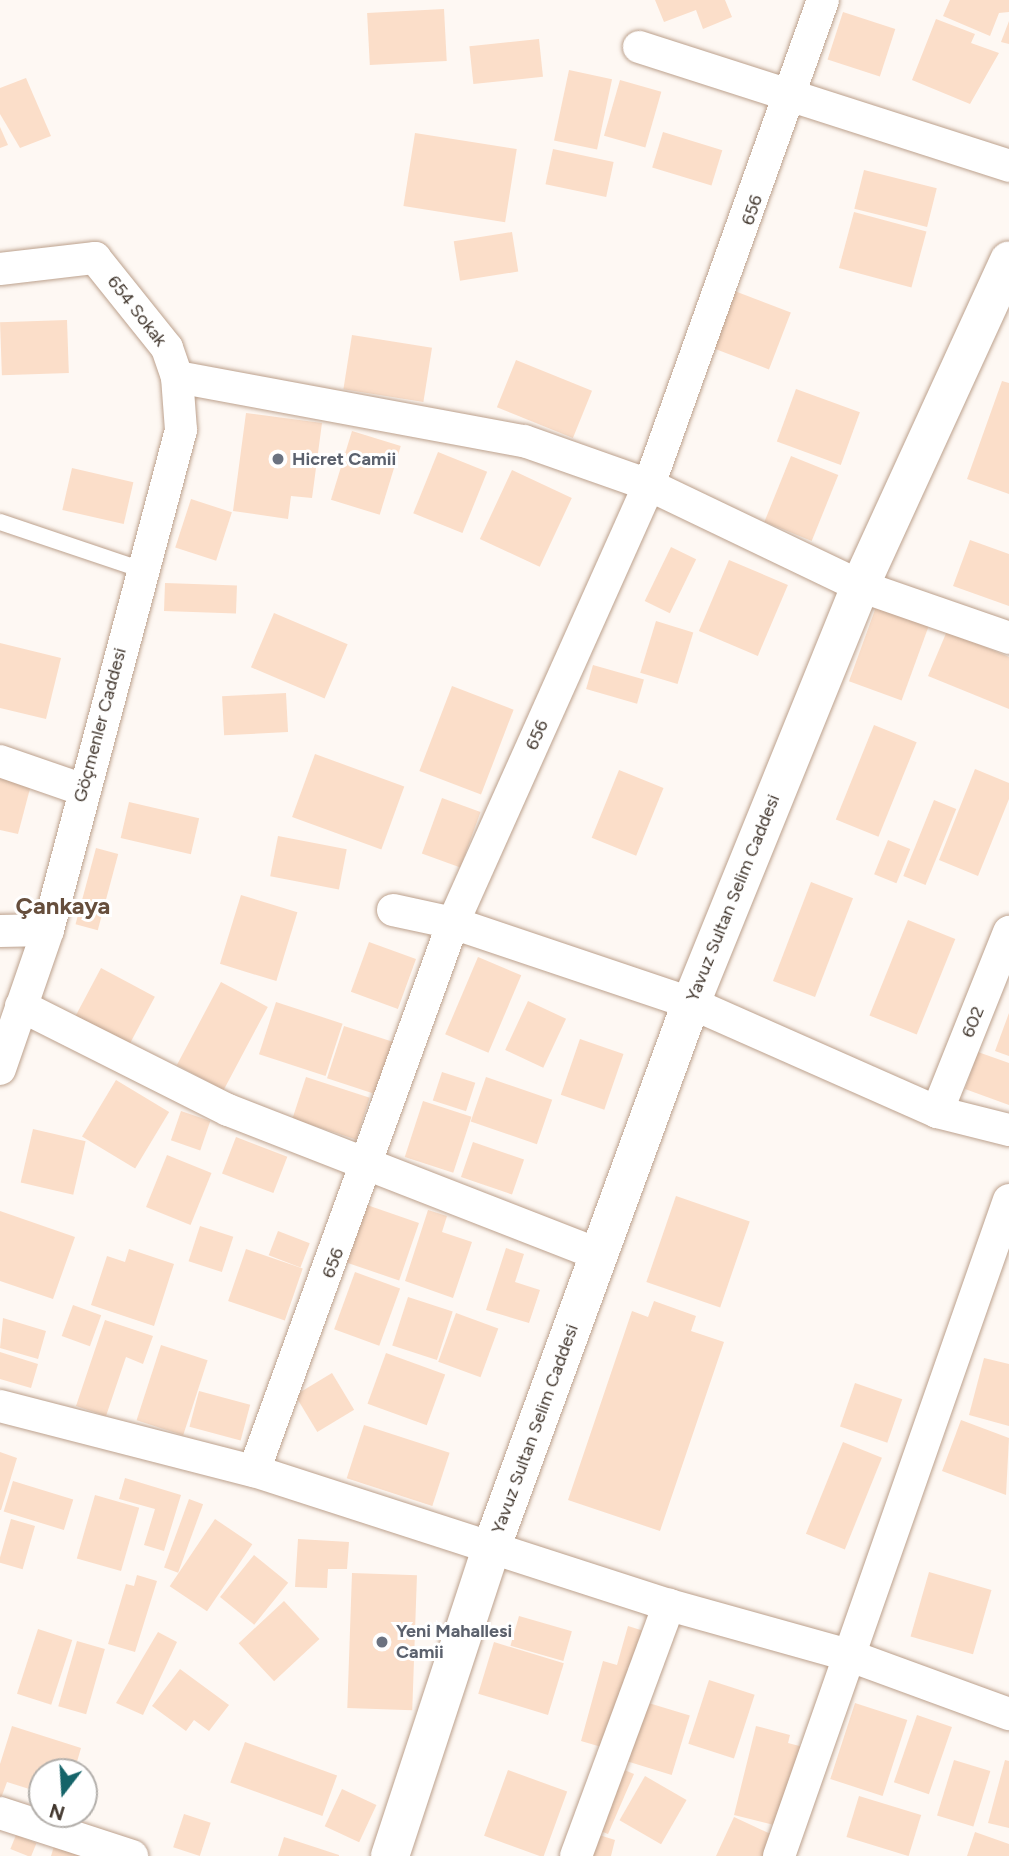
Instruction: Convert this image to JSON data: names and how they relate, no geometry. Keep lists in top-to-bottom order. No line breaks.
{"streets":{"street":["656","654 Sokak","Göçmenler Caddesi","Yavuz Sultan Selim Caddesi","602"]},"crossings":[["654 Sokak","Göçmenler Caddesi"]],"districts":["Çankaya"],"places":["Hicret Camii","Yeni Mahallesi Camii"],"north":"bottom"}
